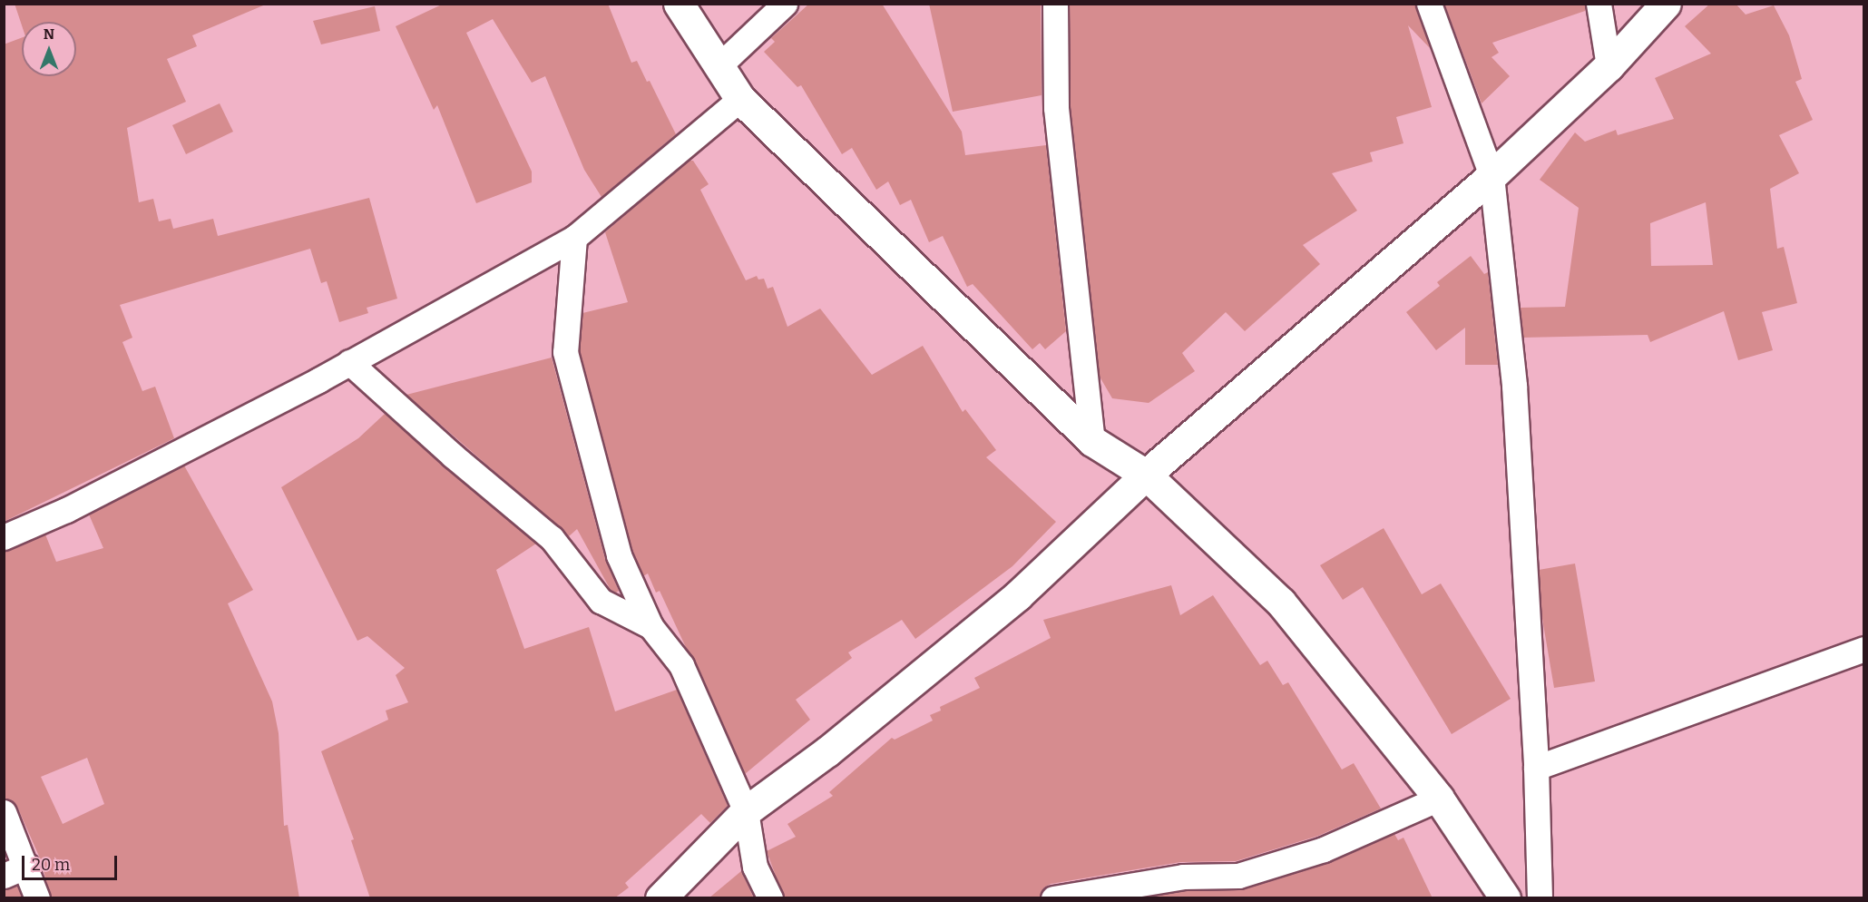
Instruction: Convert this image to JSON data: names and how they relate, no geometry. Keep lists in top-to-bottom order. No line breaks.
{"scale_bar":"20 m","north":"top"}
